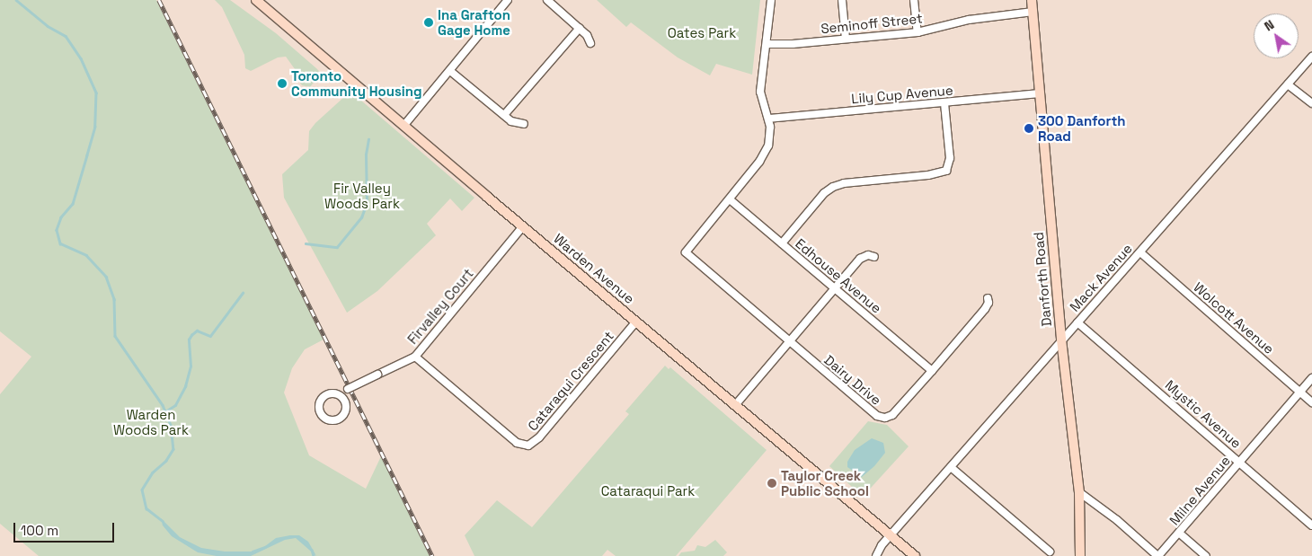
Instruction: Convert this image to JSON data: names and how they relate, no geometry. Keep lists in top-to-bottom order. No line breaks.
{"streets":{"main road":["Warden Avenue","Danforth Road"],"street":["Seminoff Street","Lily Cup Avenue","Edhouse Avenue","Mack Avenue","Firvalley Court","Wolcott Avenue","Dairy Drive","Cataraqui Crescent","Mystic Avenue","Milne Avenue"]},"crossings":[["Seminoff Street","Danforth Road"],["Lily Cup Avenue","Danforth Road"],["Warden Avenue","Mack Avenue"],["Warden Avenue","Firvalley Court"],["Warden Avenue","Cataraqui Crescent"],["Edhouse Avenue","Dairy Drive"],["Mack Avenue","Danforth Road"],["Mack Avenue","Wolcott Avenue"],["Mack Avenue","Mystic Avenue"],["Firvalley Court","Cataraqui Crescent"],["Wolcott Avenue","Milne Avenue"],["Mystic Avenue","Milne Avenue"]],"parks":["Oates Park","Fir Valley Woods Park","Warden Woods Park","Cataraqui Park"],"places":["Ina Grafton Gage Home","Toronto Community Housing","300 Danforth Road","Taylor Creek Public School"],"scale_bar":"100 m","north":"top left"}
